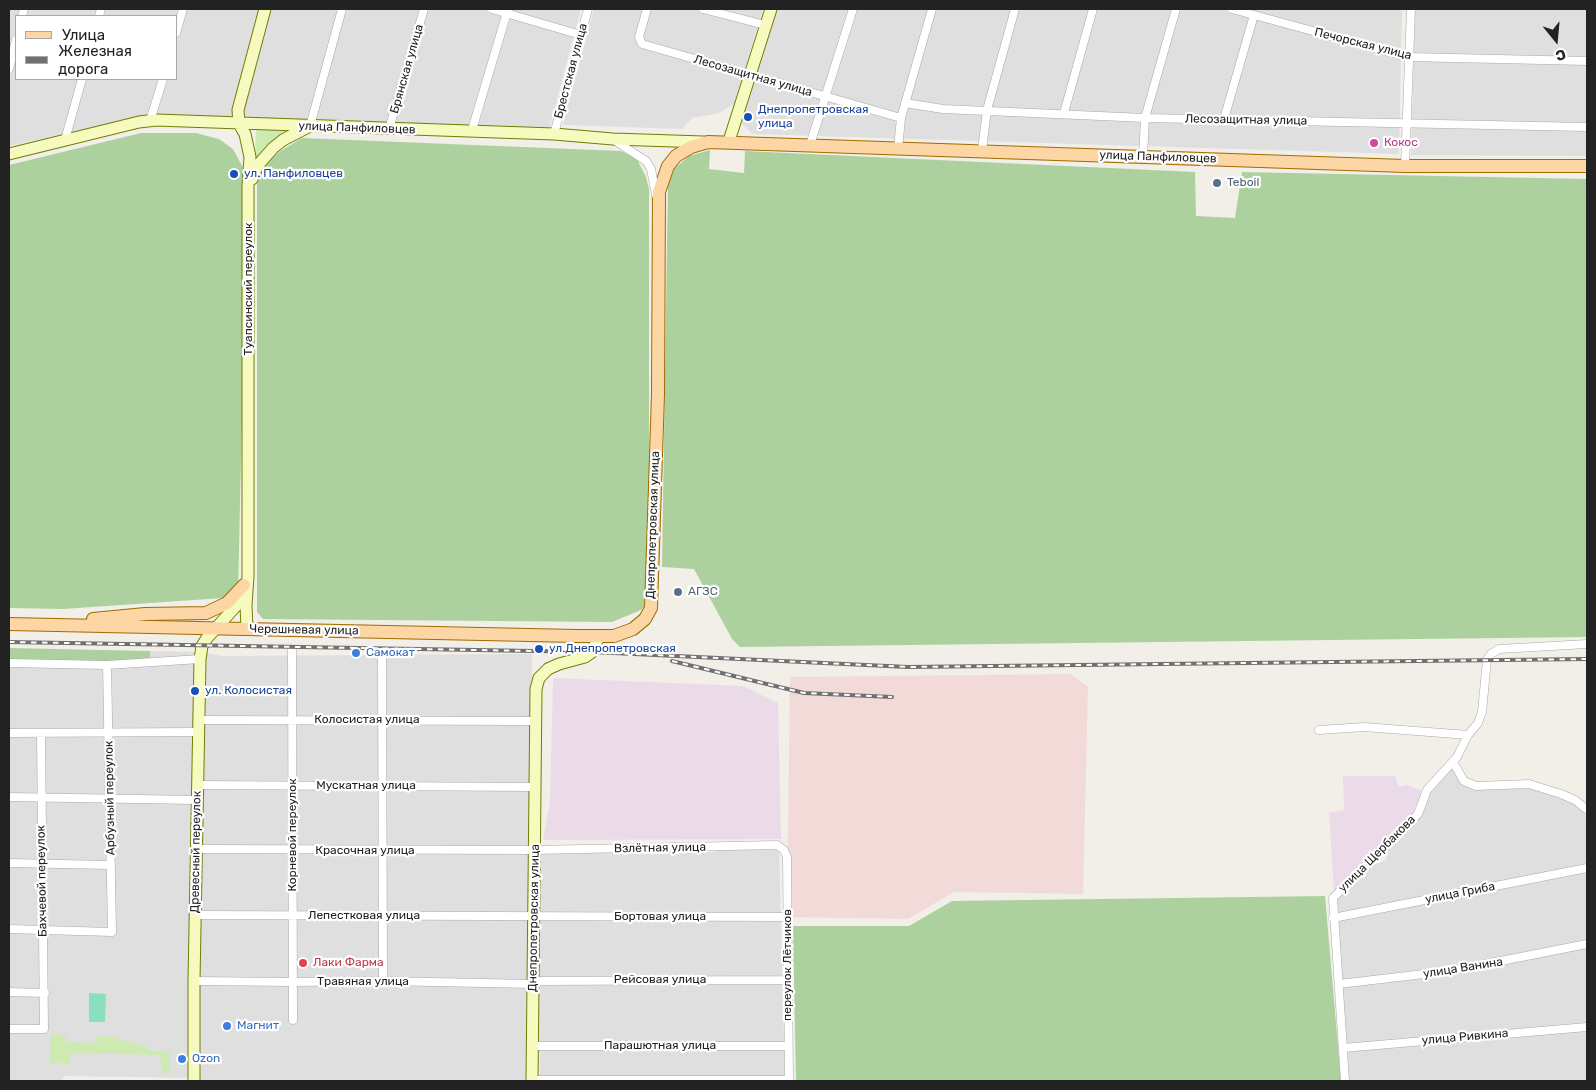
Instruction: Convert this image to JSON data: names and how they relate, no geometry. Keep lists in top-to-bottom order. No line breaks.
{"streets":{"main road":["улица Панфиловцев","Днепропетровская улица","Черешневая улица"],"street":["Печорская улица","Брянская улица","Брестская улица","Лесозащитная улица","Туапсинский переулок","Колосистая улица","Мускатная улица","Арбузный переулок","Корневой переулок","Взлётная улица","Красочная улица","Древесный переулок","улица Щербакова","Бахчевой переулок","улица Гриба","Лепестковая улица","Бортовая улица","переулок Лётчиков","улица Ванина","Рейсовая улица","Травяная улица","улица Ривкина","Парашютная улица"]},"crossings":[["Брянская улица","улица Панфиловцев"],["Брестская улица","улица Панфиловцев"],["улица Панфиловцев","Туапсинский переулок"],["улица Панфиловцев","Днепропетровская улица"],["Туапсинский переулок","Черешневая улица"],["Туапсинский переулок","Древесный переулок"],["Днепропетровская улица","Черешневая улица"],["Днепропетровская улица","Колосистая улица"],["Днепропетровская улица","Мускатная улица"],["Днепропетровская улица","Взлётная улица"],["Днепропетровская улица","Красочная улица"],["Днепропетровская улица","Лепестковая улица"],["Днепропетровская улица","Бортовая улица"],["Днепропетровская улица","Рейсовая улица"],["Днепропетровская улица","Травяная улица"],["Днепропетровская улица","Парашютная улица"],["Черешневая улица","Древесный переулок"],["Колосистая улица","Корневой переулок"],["Колосистая улица","Древесный переулок"],["Мускатная улица","Корневой переулок"],["Мускатная улица","Древесный переулок"],["Арбузный переулок","Бахчевой переулок"],["Корневой переулок","Красочная улица"],["Корневой переулок","Лепестковая улица"],["Корневой переулок","Травяная улица"],["Взлётная улица","Красочная улица"],["Взлётная улица","переулок Лётчиков"],["Красочная улица","Древесный переулок"],["Древесный переулок","Лепестковая улица"],["Древесный переулок","Травяная улица"],["улица Щербакова","улица Гриба"],["улица Щербакова","улица Ванина"],["улица Щербакова","улица Ривкина"],["Лепестковая улица","Бортовая улица"],["Бортовая улица","переулок Лётчиков"],["переулок Лётчиков","Рейсовая улица"],["переулок Лётчиков","Парашютная улица"],["Рейсовая улица","Травяная улица"]],"places":["Днепропетровская улица","Кокос","ул. Панфиловцев","Teboil","АГЗС","ул.Днепропетровская","Самокат","ул. Колосистая","Лаки Фарма","Магнит","Ozon"],"legend":["Улица","Железная дорога"],"north":"bottom"}
